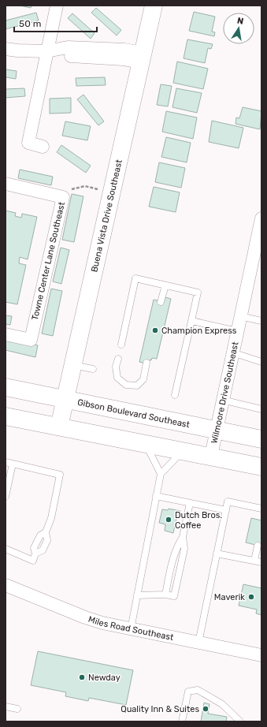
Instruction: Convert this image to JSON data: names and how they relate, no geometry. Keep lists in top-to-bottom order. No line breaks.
{"streets":{"main road":["Buena Vista Drive Southeast","Gibson Boulevard Southeast"],"street":["Towne Center Lane Southeast","Wilmoore Drive Southeast","Miles Road Southeast"]},"crossings":[["Buena Vista Drive Southeast","Gibson Boulevard Southeast"],["Wilmoore Drive Southeast","Gibson Boulevard Southeast"]],"places":["Champion Express","Dutch Bros. Coffee","Maverik","Newday","Quality Inn & Suites"],"scale_bar":"50 m","north":"top"}
